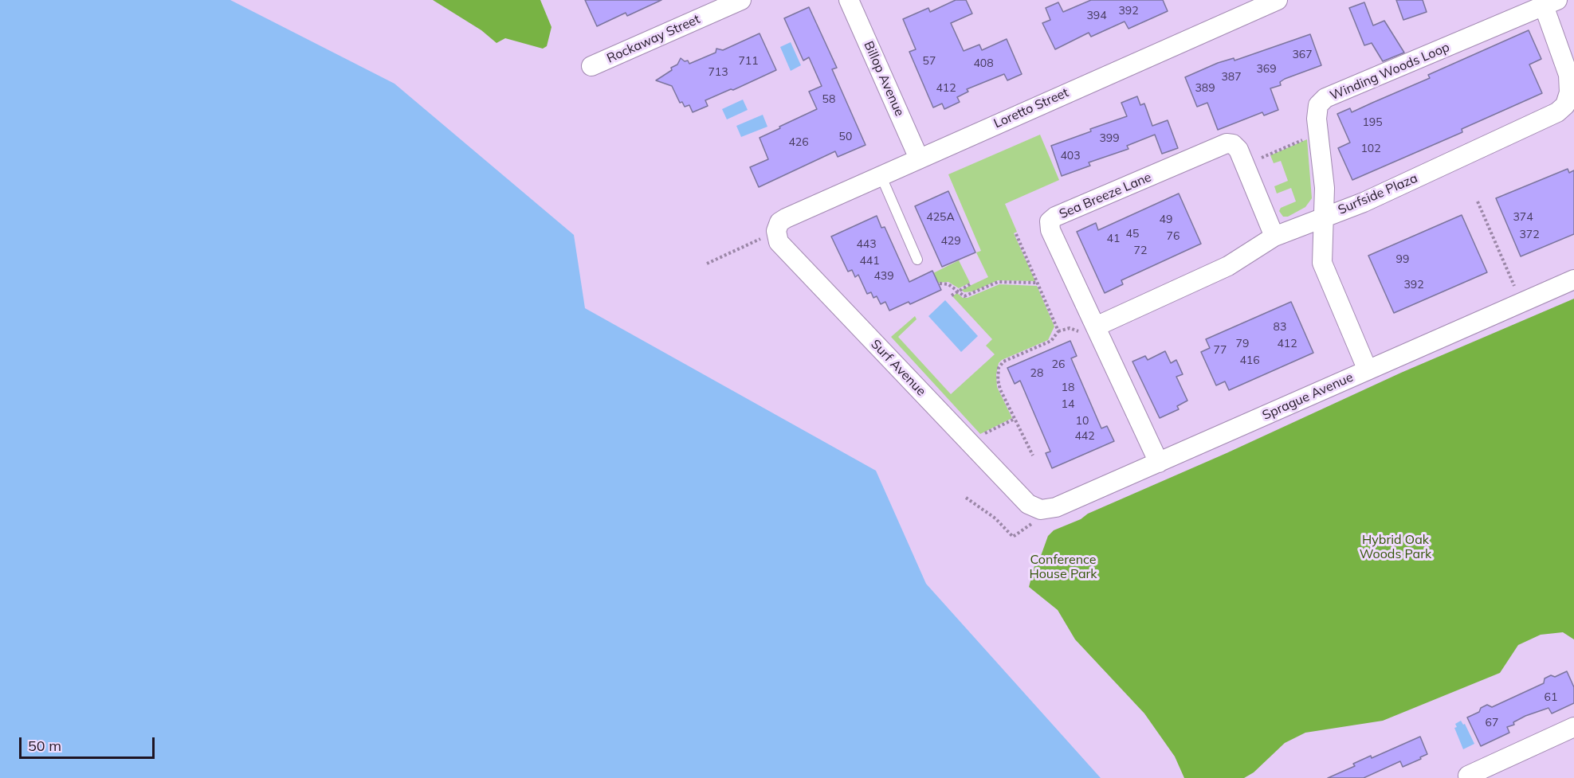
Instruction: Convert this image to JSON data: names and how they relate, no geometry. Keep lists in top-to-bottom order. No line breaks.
{"streets":{"street":["Rockaway Street","Winding Woods Loop","Billop Avenue","Loretto Street","Surfside Plaza","Sea Breeze Lane","Surf Avenue","Sprague Avenue"]},"crossings":[["Winding Woods Loop","Surfside Plaza"],["Winding Woods Loop","Sprague Avenue"],["Billop Avenue","Loretto Street"],["Loretto Street","Surf Avenue"],["Surfside Plaza","Sea Breeze Lane"],["Sea Breeze Lane","Sprague Avenue"],["Surf Avenue","Sprague Avenue"]],"parks":["Hybrid Oak Woods Park","Conference House Park"],"house_numbers":["392","394","367","711","57","408","369","713","387","412","389","58","195","50","399","426","102","403","425A","374","49","45","372","76","41","429","443","72","99","441","439","392","83","79","412","77","416","26","28","18","14","10","442","61","67"],"scale_bar":"50 m"}
